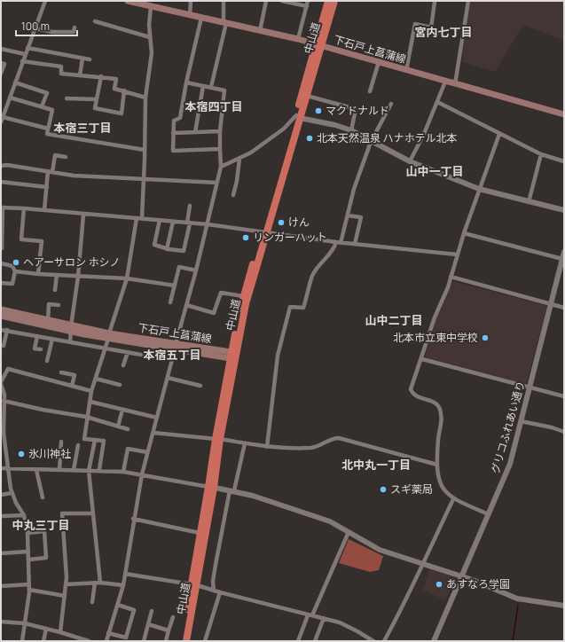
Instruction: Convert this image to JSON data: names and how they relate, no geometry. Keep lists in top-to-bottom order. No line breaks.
{"streets":{"highway":["中山道"],"main road":["下石戸上菖蒲線"],"street":["グリコふれあい通り"]},"crossings":[["中山道","下石戸上菖蒲線"]],"districts":["宮内七丁目","本宿四丁目","本宿三丁目","山中一丁目","山中二丁目","本宿五丁目","北中丸一丁目","中丸三丁目"],"places":["マクドナルド","北本天然温泉 ハナホテル北本","けん","リンガーハット","ヘアーサロン ホシノ","北本市立東中学校","氷川神社","スギ薬局","あすなろ学園"],"scale_bar":"100 m"}
